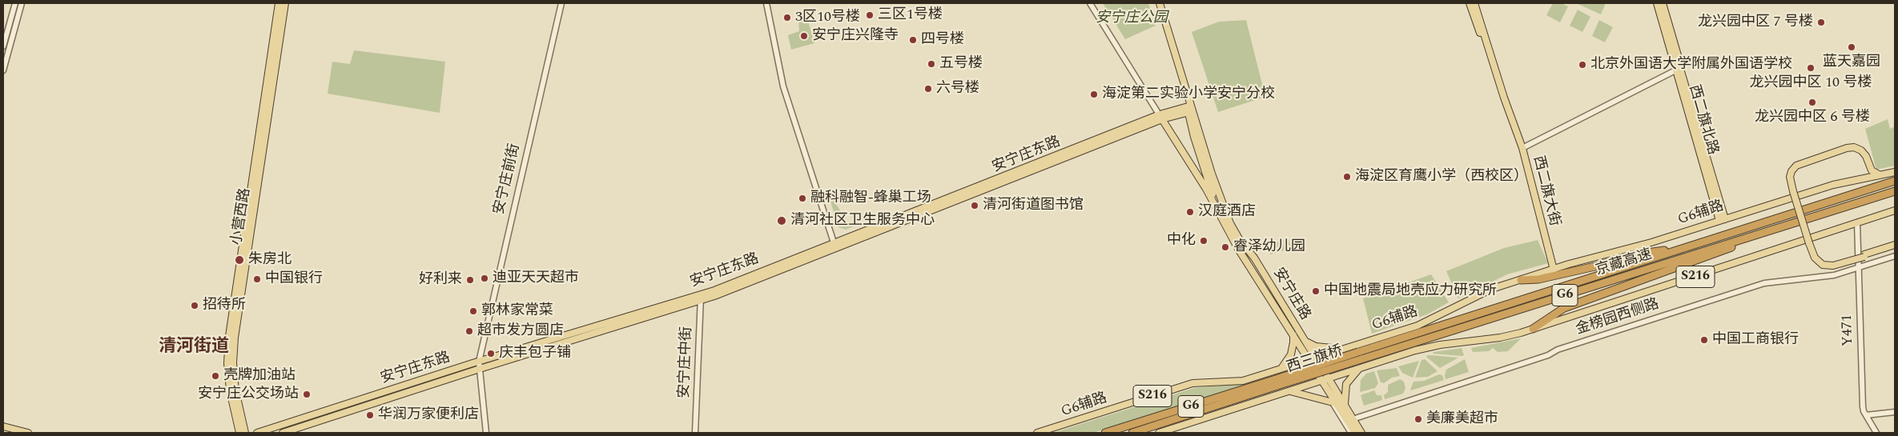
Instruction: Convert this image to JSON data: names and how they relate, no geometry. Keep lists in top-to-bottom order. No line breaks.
{"streets":{"highway":["京藏高速","G6","西三旗桥"],"main road":["西二旗北路","安宁庄东路","西二旗大街","G6辅路","小营西路","S216","安宁庄路"],"street":["安宁庄前街","金榜园西侧路","Y471","安宁庄中街"]},"crossings":[["西二旗北路","G6辅路"],["安宁庄东路","安宁庄前街"],["安宁庄东路","安宁庄路"],["安宁庄东路","安宁庄中街"],["西二旗大街","G6辅路"],["G6辅路","京藏高速"],["G6辅路","安宁庄路"],["G6辅路","西三旗桥"],["京藏高速","西三旗桥"],["S216","安宁庄路"],["S216","Y471"],["G6","西三旗桥"],["金榜园西侧路","Y471"]],"districts":["清河街道"],"parks":["安宁庄公园"],"places":["三区1号楼","3区10号楼","龙兴园中区 7 号楼","安宁庄兴隆寺","四号楼","蓝天嘉园","五号楼","北京外国语大学附属外国语学校","龙兴园中区 10 号楼","六号楼","海淀第二实验小学安宁分校","龙兴园中区 6 号楼","海淀区育鹰小学（西校区）","融科融智-蜂巢工场","清河街道图书馆","汉庭酒店","清河社区卫生服务中心","中化","睿泽幼儿园","朱房北","迪亚天天超市","中国银行","好利来","中国地震局地壳应力研究所","招待所","郭林家常菜","超市发方圆店","中国工商银行","庆丰包子铺","壳牌加油站","安宁庄公交场站","华润万家便利店","美廉美超市"]}
